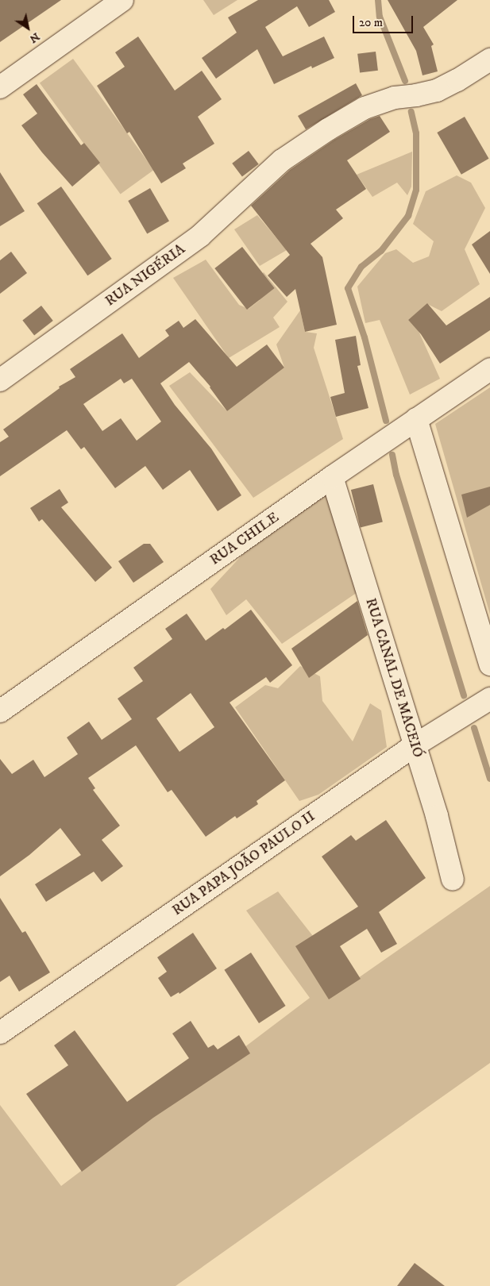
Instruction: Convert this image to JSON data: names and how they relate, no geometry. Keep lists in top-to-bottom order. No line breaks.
{"streets":{"street":["RUA NIGÉRIA","RUA CHILE","RUA CANAL DE MACEIÓ","RUA PAPA JOÃO PAULO II"]},"crossings":[["RUA CHILE","RUA CANAL DE MACEIÓ"],["RUA CANAL DE MACEIÓ","RUA PAPA JOÃO PAULO II"]],"scale_bar":"20 m","north":"bottom right"}
